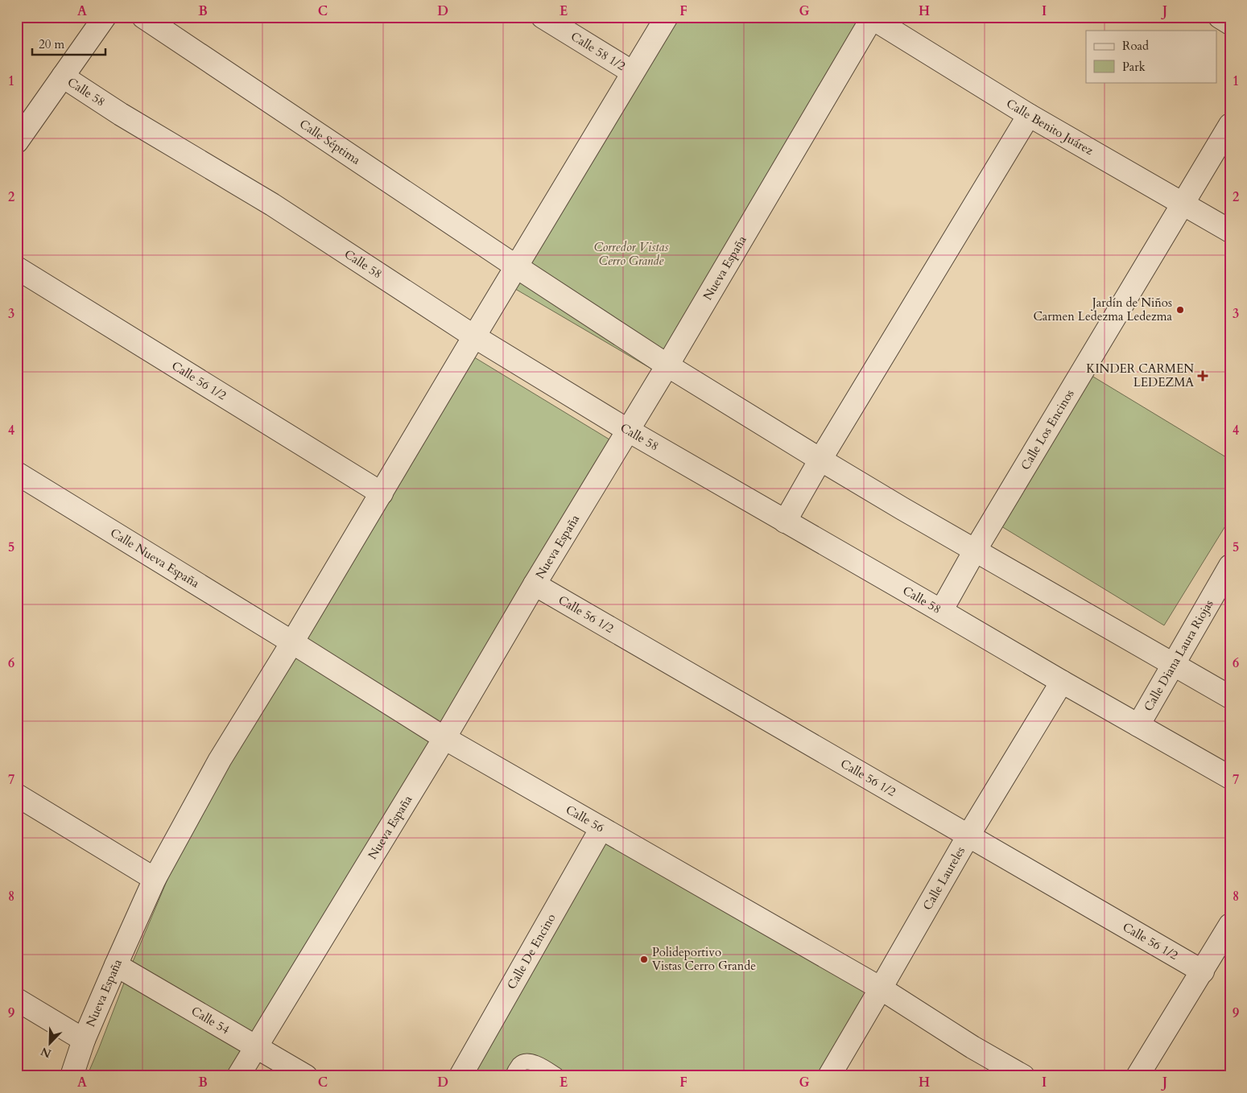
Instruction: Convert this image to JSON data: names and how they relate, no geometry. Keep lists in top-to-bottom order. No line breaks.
{"streets":{"street":["Calle 58 1/2","Calle 58","Calle Benito Juárez","Calle Séptima","Nueva España","Calle 56 1/2","Calle Los Encinos","Calle Nueva España","Calle Diana Laura Riojas","Calle 56","Calle Laureles","Calle De Encino","Calle 54"]},"crossings":[["Calle 58 1/2","Nueva España"],["Calle 58","Nueva España"],["Calle 58","Calle Los Encinos"],["Calle 58","Calle Diana Laura Riojas"],["Calle 58","Calle Laureles"],["Calle Benito Juárez","Nueva España"],["Calle Benito Juárez","Calle Los Encinos"],["Calle Séptima","Nueva España"],["Nueva España","Calle 56 1/2"],["Nueva España","Calle Nueva España"],["Nueva España","Calle 56"],["Nueva España","Calle 54"],["Calle 56 1/2","Calle Laureles"],["Calle Nueva España","Calle 56"],["Calle 56","Calle Laureles"],["Calle 56","Calle De Encino"]],"parks":["Corredor Vistas Cerro Grande"],"places":{"other":["Jardín de Niños Carmen Ledezma Ledezma","Polideportivo Vistas Cerro Grande"],"health":["KINDER CARMEN LEDEZMA"]},"legend":["Road","Park"],"scale_bar":"20 m","north":"bottom left","grid":{"columns":["A","B","C","D","E","F","G","H","I","J"],"rows":["1","2","3","4","5","6","7","8","9"]}}
